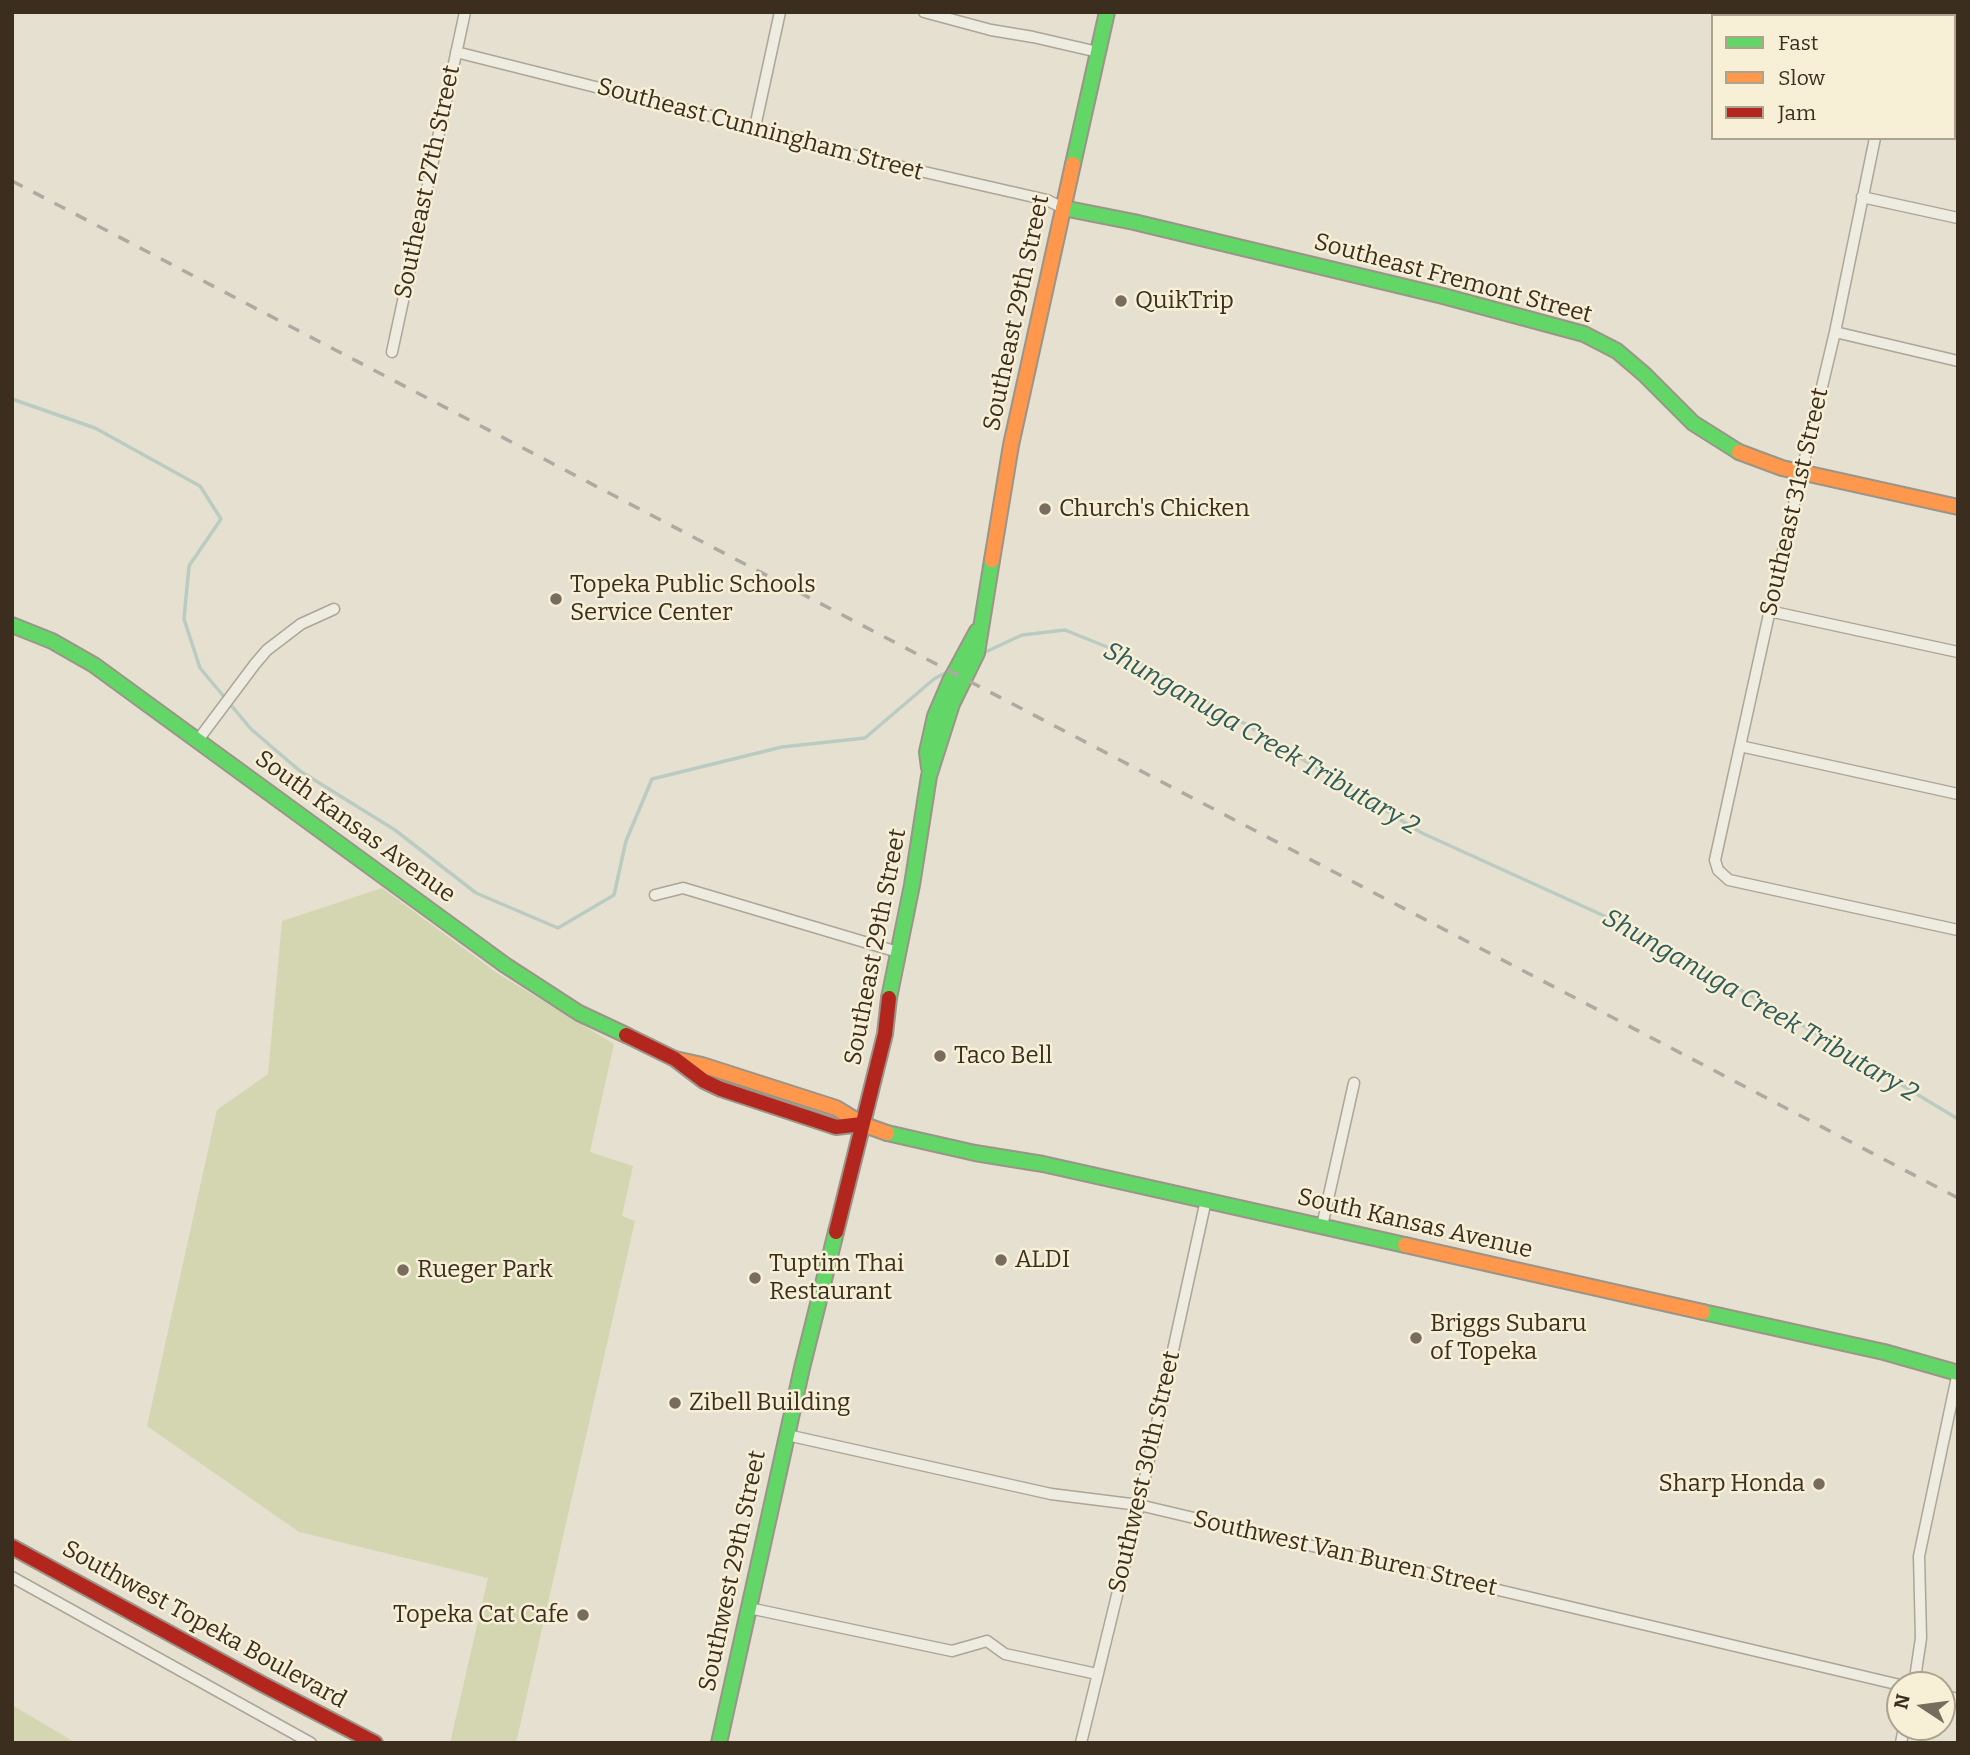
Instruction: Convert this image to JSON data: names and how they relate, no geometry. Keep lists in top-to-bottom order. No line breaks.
{"streets":{"main road":["Southeast Fremont Street","Southeast 29th Street","South Kansas Avenue","Southwest 29th Street","Southwest Topeka Boulevard"],"street":["Southeast Cunningham Street","Southeast 27th Street","Southeast 31st Street","Southwest 30th Street","Southwest Van Buren Street"]},"crossings":[["Southeast Cunningham Street","Southeast 27th Street"],["Southeast Cunningham Street","Southeast Fremont Street"],["Southeast Cunningham Street","Southeast 29th Street"],["Southeast Fremont Street","Southeast 29th Street"],["Southeast Fremont Street","Southeast 31st Street"],["Southeast 29th Street","South Kansas Avenue"],["Southeast 29th Street","Southwest 29th Street"],["South Kansas Avenue","Southwest 30th Street"],["South Kansas Avenue","Southwest 29th Street"],["Southwest 30th Street","Southwest Van Buren Street"],["Southwest Van Buren Street","Southwest 29th Street"]],"water":["Shunganuga Creek Tributary 2"],"places":["QuikTrip","Church's Chicken","Topeka Public Schools Service Center","Taco Bell","ALDI","Rueger Park","Tuptim Thai Restaurant","Briggs Subaru of Topeka","Zibell Building","Sharp Honda","Topeka Cat Cafe"],"legend":["Fast","Slow","Jam"],"north":"left"}
